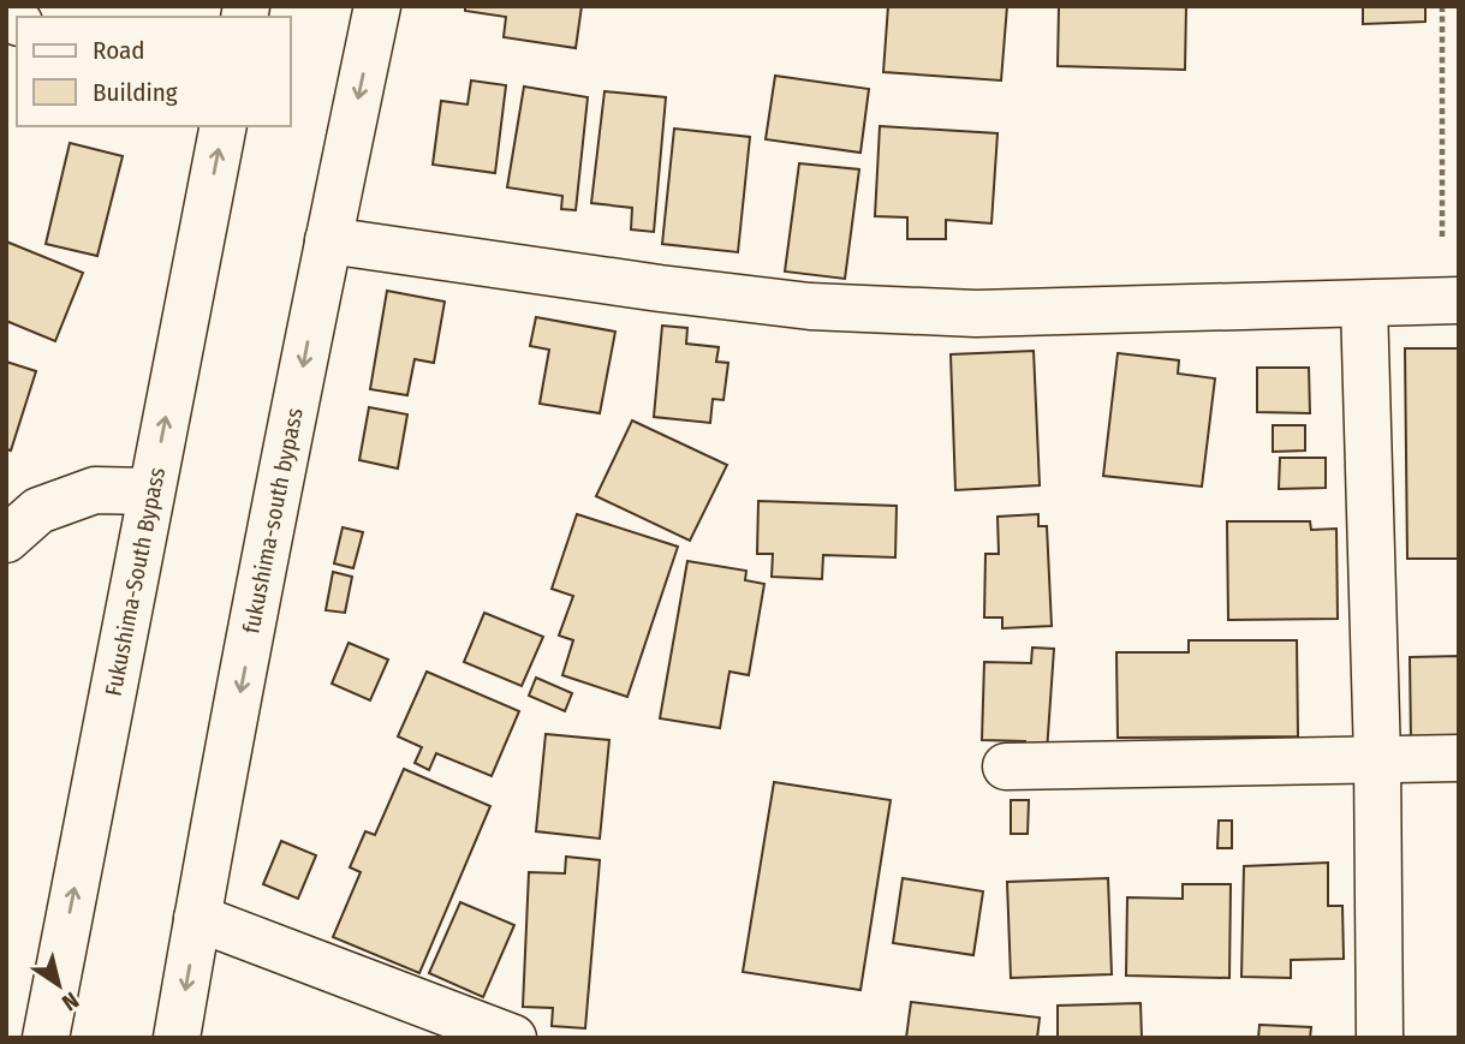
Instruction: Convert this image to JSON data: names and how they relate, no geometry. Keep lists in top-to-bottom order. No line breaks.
{"streets":{"main road":["fukushima-south bypass","Fukushima-South Bypass"]},"one_way":["fukushima-south bypass","Fukushima-South Bypass"],"legend":["Road","Building"],"north":"bottom right"}
